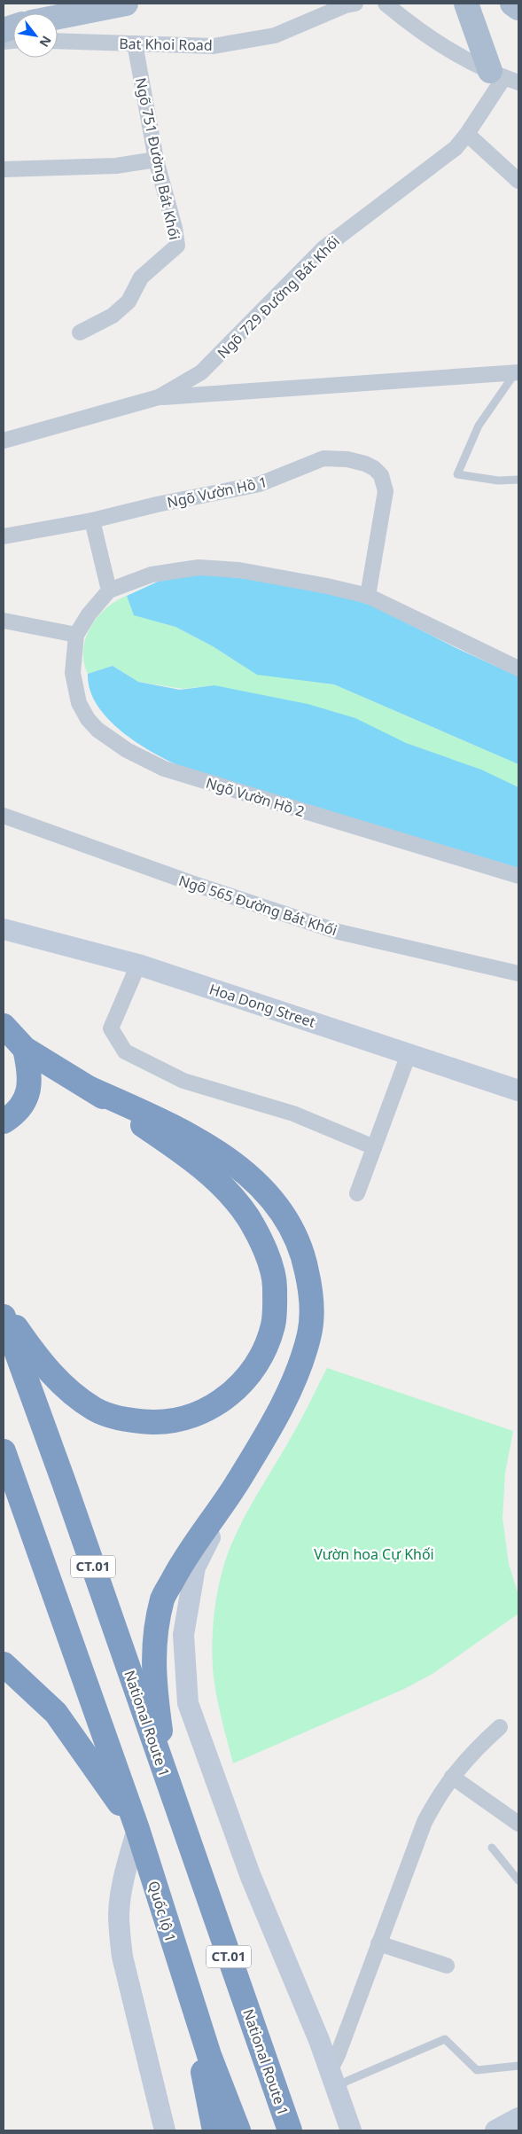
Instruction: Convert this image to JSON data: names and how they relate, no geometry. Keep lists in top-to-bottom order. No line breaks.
{"streets":{"highway":["CT.01","National Route 1","Quốc lộ 1"],"main road":["Hoa Dong Street"],"street":["Bat Khoi Road","Ngõ 751 Đường Bát Khối","Ngõ 729 Đường Bát Khối","Ngõ Vườn Hồ 1","Ngõ Vườn Hồ 2","Ngõ 565 Đường Bát Khối"]},"crossings":[["Bat Khoi Road","Ngõ 751 Đường Bát Khối"],["Ngõ Vườn Hồ 1","Ngõ Vườn Hồ 2"],["CT.01","Quốc lộ 1"]],"parks":["Vườn hoa Cự Khối"],"north":"bottom right"}
